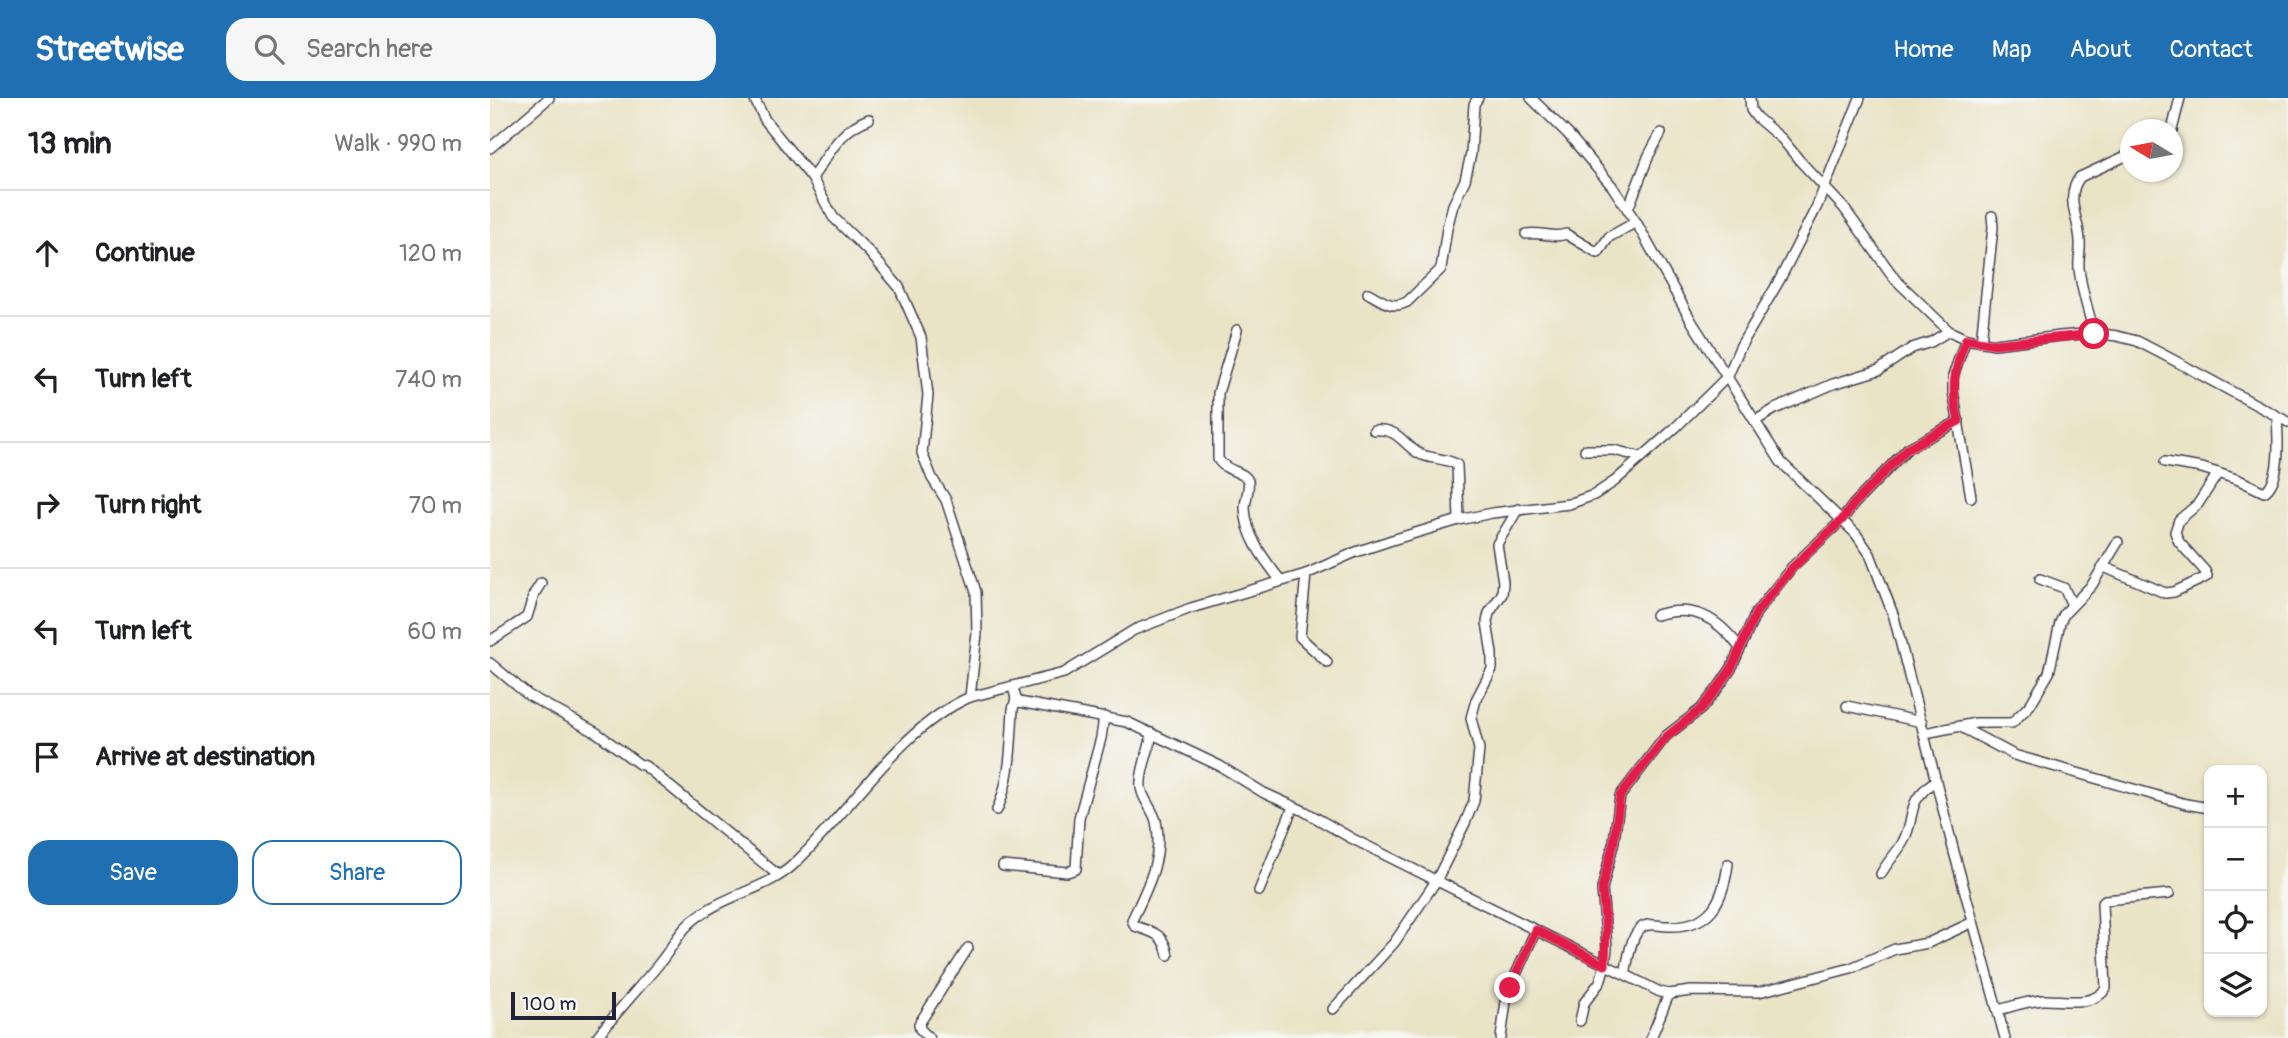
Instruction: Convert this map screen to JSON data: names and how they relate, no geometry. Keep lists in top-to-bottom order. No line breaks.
{"scale_bar":"100 m","north":"left","page":{"header":"Streetwise","search":"Search here","nav":["Home","Map","About","Contact"],"heading":["13 min","Walk · 990 m"],"list":[["Continue","120 m"],["Turn left","740 m"],["Turn right","70 m"],["Turn left","60 m"],"Arrive at destination"],"map_buttons":["+","−"],"buttons":["Save","Share"],"scale":"100 m"}}
